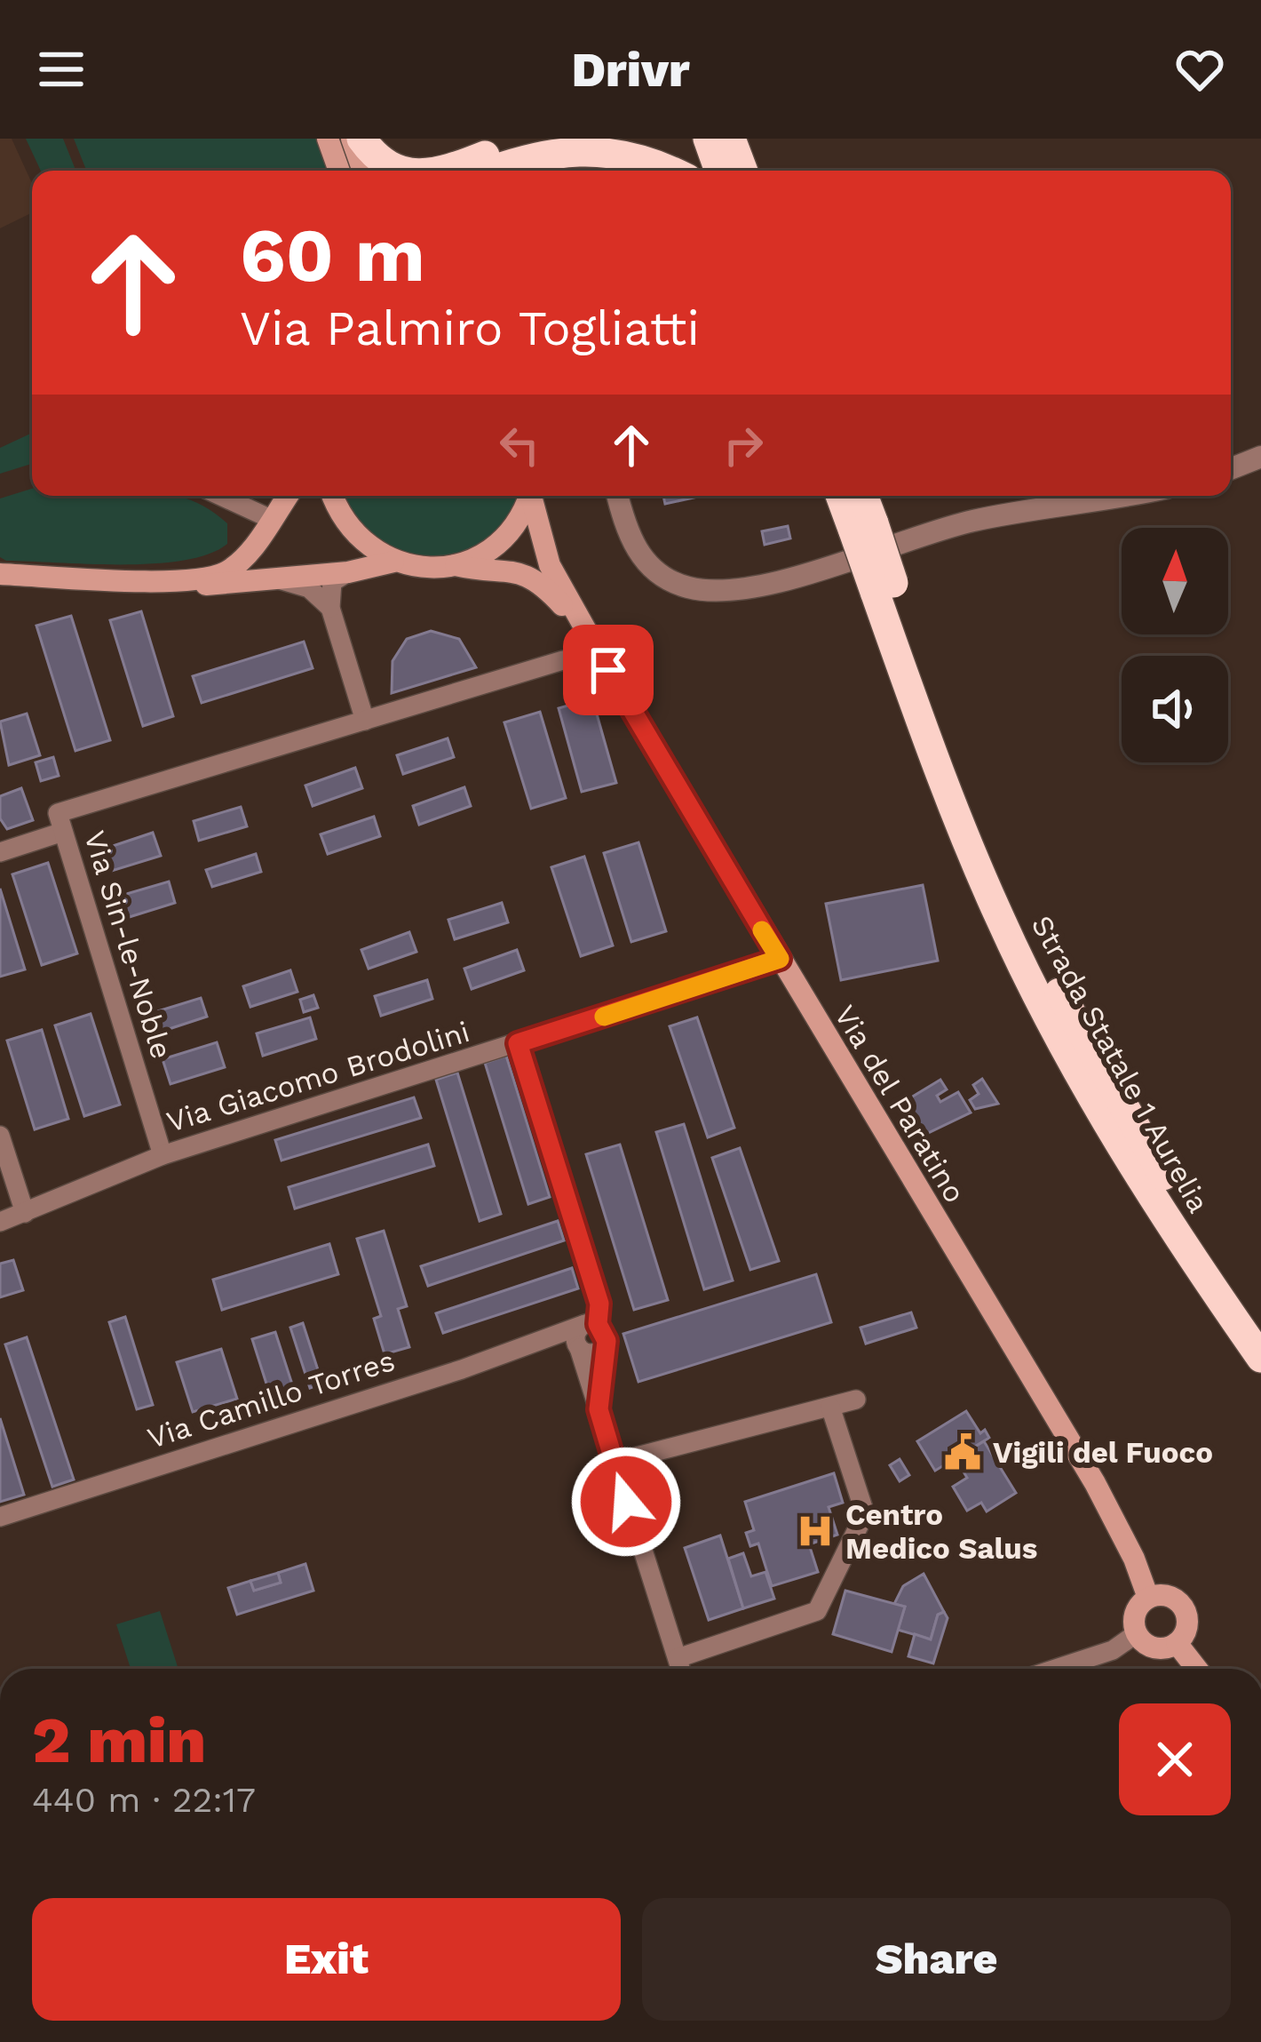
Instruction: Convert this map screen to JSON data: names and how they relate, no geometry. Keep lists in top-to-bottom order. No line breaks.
{"streets":{"highway":["Strada Statale 1 Aurelia"],"main road":["Via del Paratino"],"street":["Via Sin-le-Noble","Via Giacomo Brodolini","Via Camillo Torres"]},"crossings":[["Via Sin-le-Noble","Via Giacomo Brodolini"],["Via Giacomo Brodolini","Via del Paratino"]],"places":{"public building":["Vigili del Fuoco"],"hospital":["Centro Medico Salus"]},"north":"top","page":{"header":"Drivr","turn":["60 m","Via Palmiro Togliatti"],"heading":["2 min","440 m · 22:17"],"buttons":["Exit","Share"]}}
